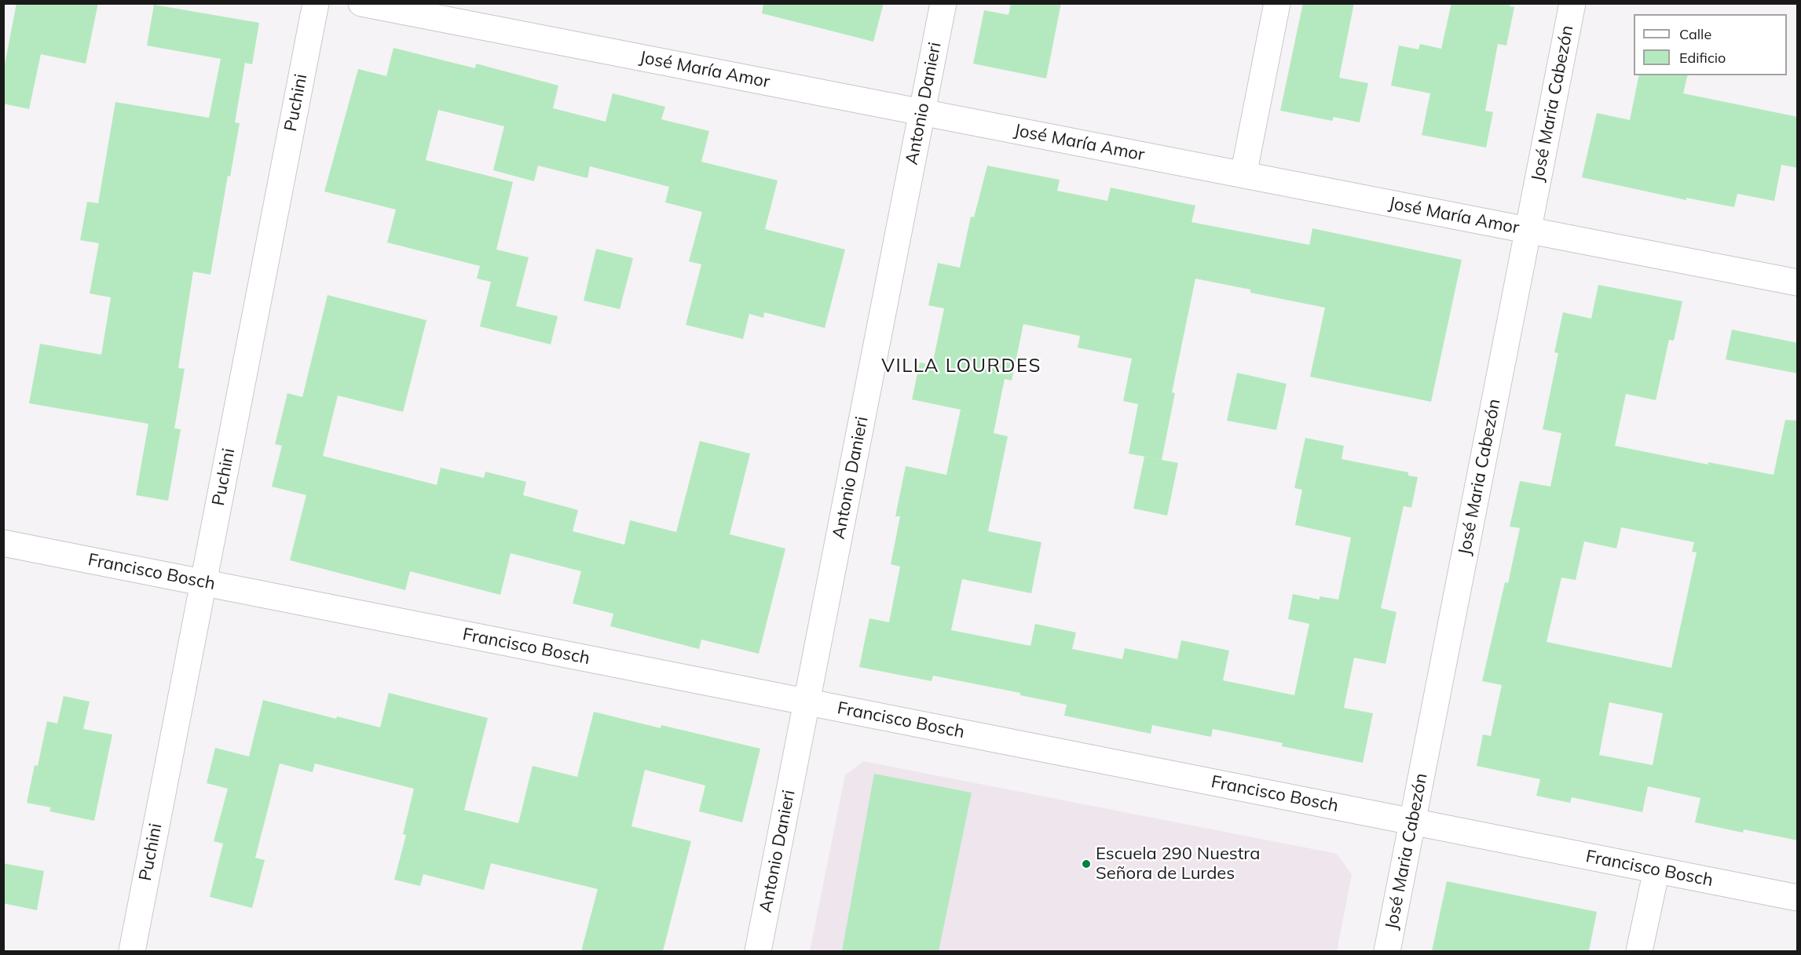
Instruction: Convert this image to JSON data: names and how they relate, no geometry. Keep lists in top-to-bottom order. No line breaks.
{"streets":{"street":["José María Amor","Puchini","Antonio Danieri","José Maria Cabezón","Francisco Bosch"]},"crossings":[["José María Amor","Antonio Danieri"],["José María Amor","José Maria Cabezón"],["Puchini","Francisco Bosch"],["Antonio Danieri","Francisco Bosch"],["José Maria Cabezón","Francisco Bosch"]],"districts":["VILLA LOURDES"],"places":["Escuela 290 Nuestra Señora de Lurdes"],"legend":["Calle","Edificio"]}
